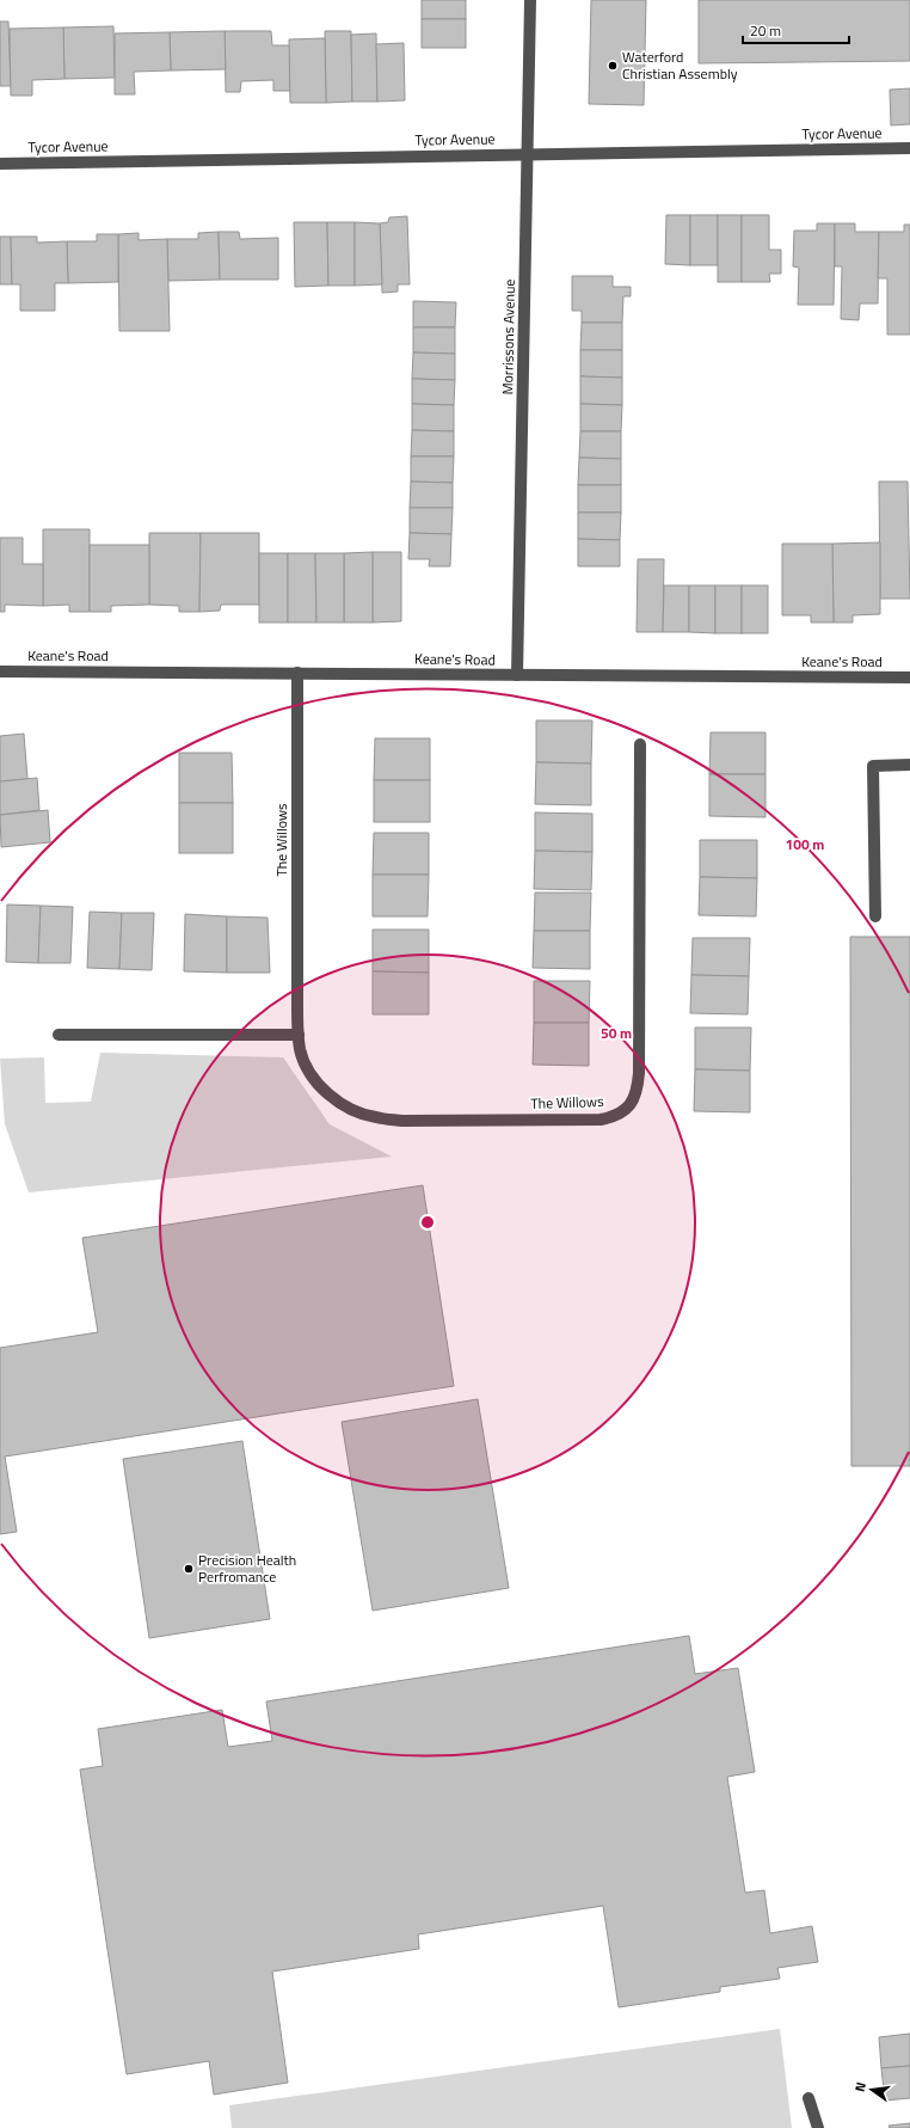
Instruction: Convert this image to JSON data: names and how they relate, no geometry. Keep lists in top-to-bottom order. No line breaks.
{"streets":{"street":["Tycor Avenue","Morrissons Avenue","Keane's Road","The Willows"]},"crossings":[["Tycor Avenue","Morrissons Avenue"],["Morrissons Avenue","Keane's Road"],["Keane's Road","The Willows"]],"places":["Waterford Christian Assembly","Precision Health Perfromance"],"scale_bar":"20 m","north":"left","rings":["100 m","50 m"]}
